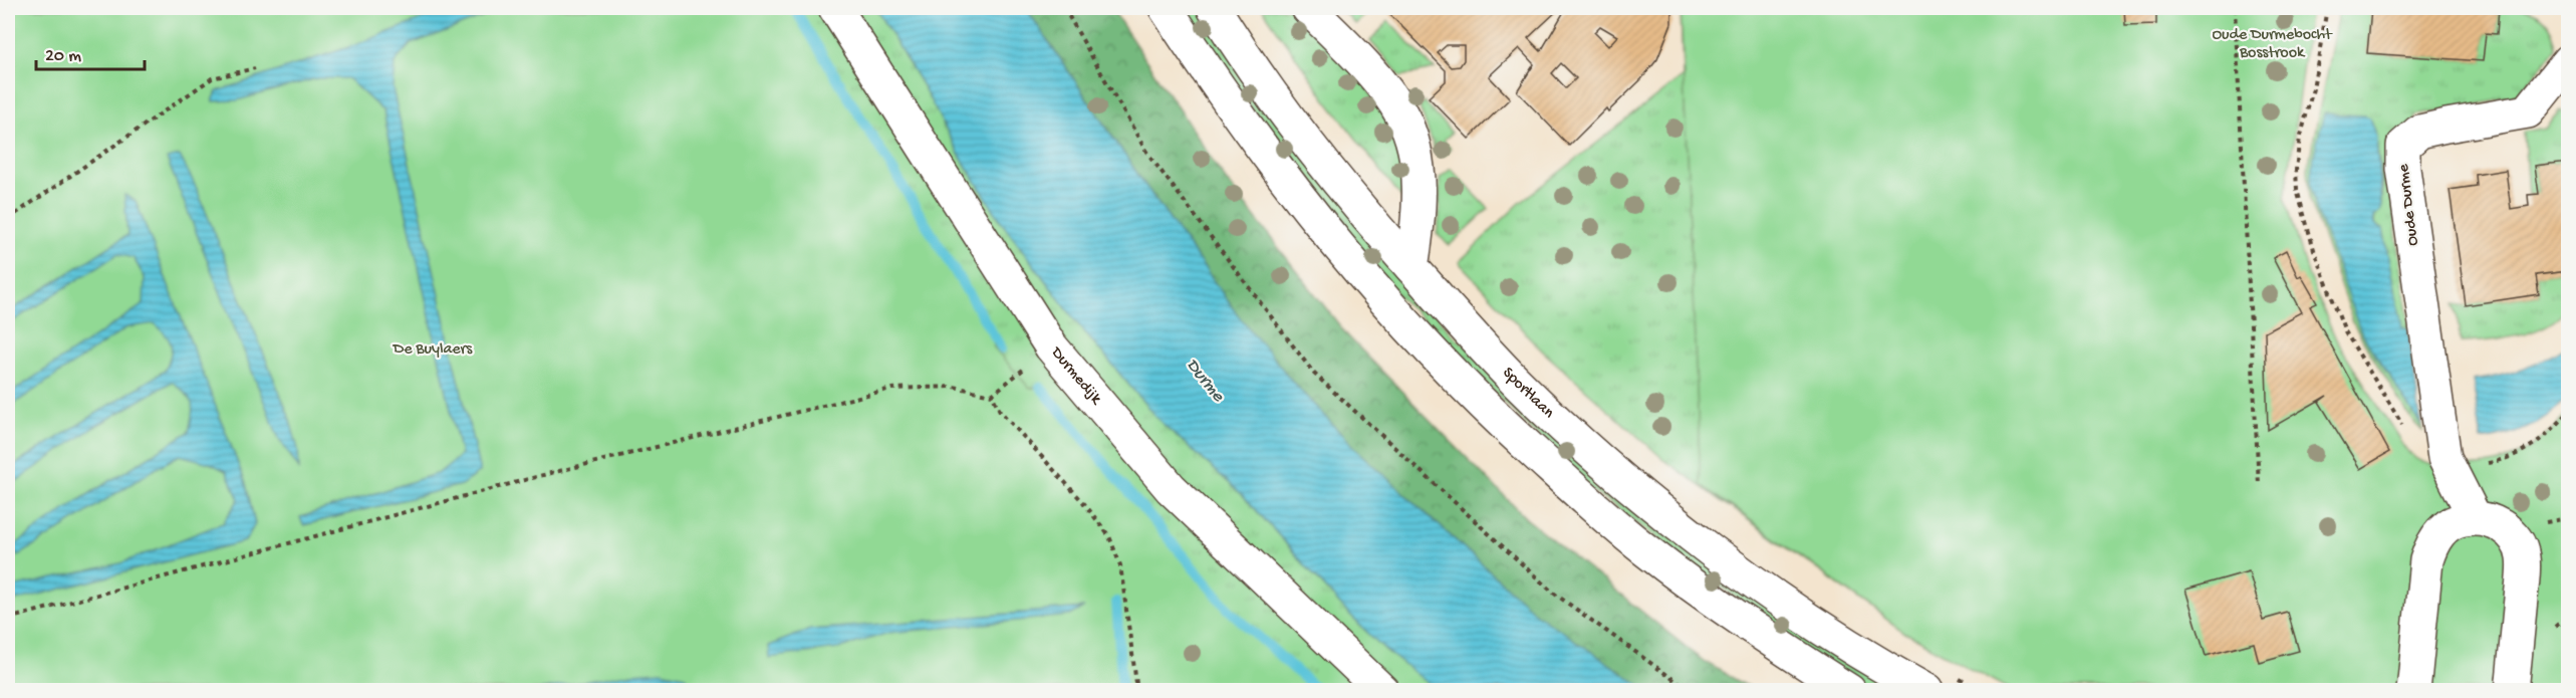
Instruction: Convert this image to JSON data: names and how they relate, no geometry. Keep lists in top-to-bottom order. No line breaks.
{"streets":{"main road":["Oude Durme","Durmedijk","Sportlaan"]},"water":["Durme"],"parks":["Oude Durmebocht Bosstrook","De Buylaers"],"scale_bar":"20 m"}
